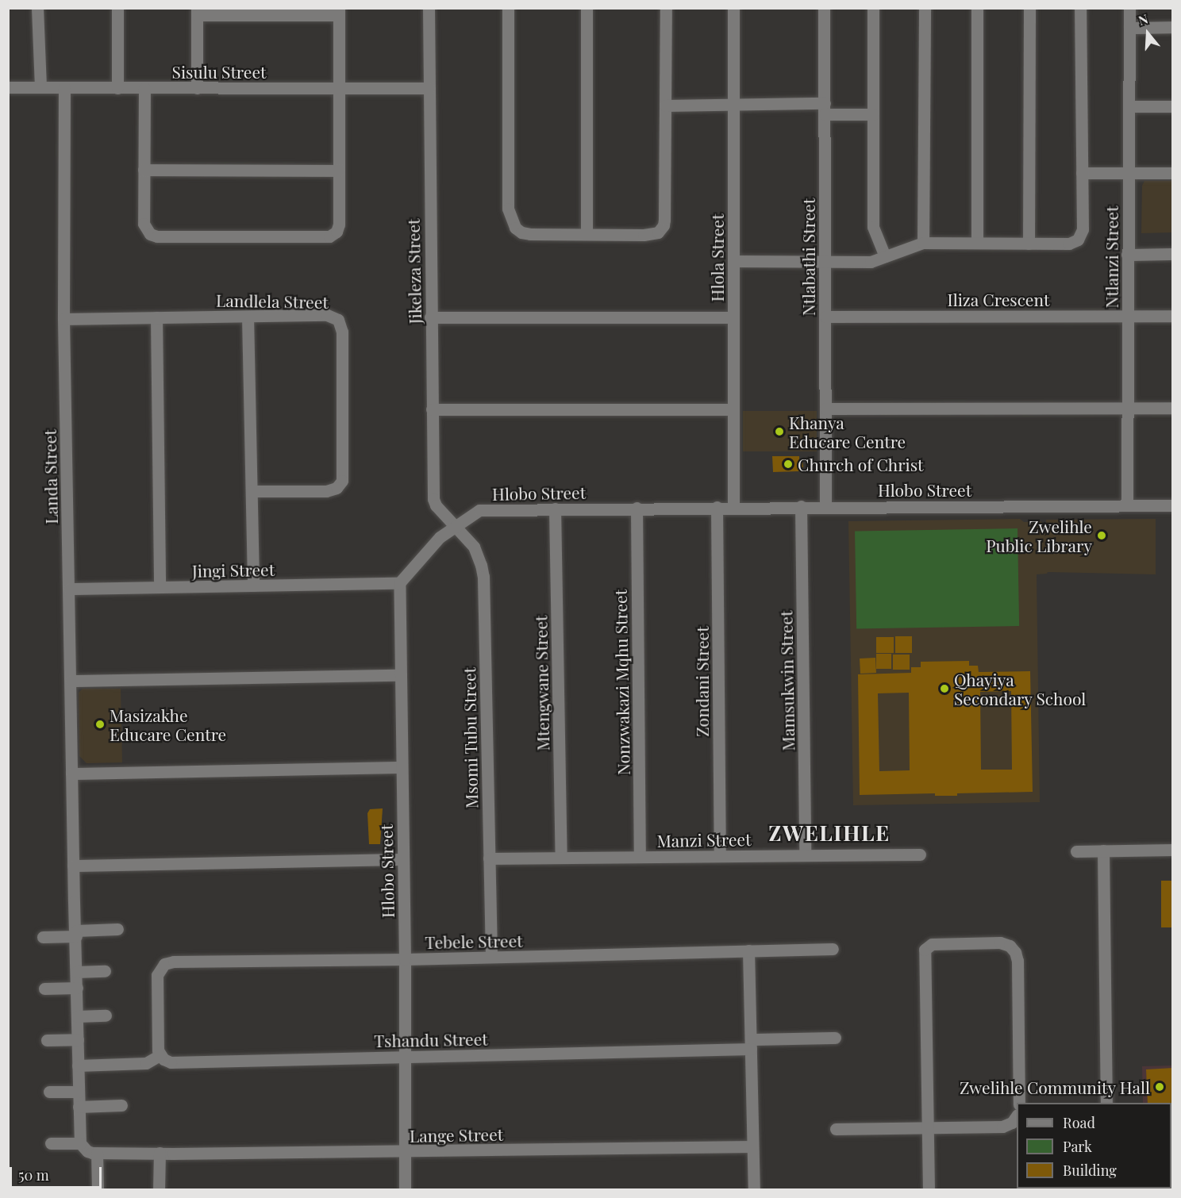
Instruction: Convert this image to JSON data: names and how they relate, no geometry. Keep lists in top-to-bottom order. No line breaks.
{"streets":{"street":["Sisulu Street","Ntlabathi Street","Ntlanzi Street","Hlola Street","Jikeleza Street","Iliza Crescent","Landlela Street","Landa Street","Hlobo Street","Jingi Street","Mamsukwin Street","Zondani Street","Nonzwakazi Mqhu Street","Mtengwane Street","Msomi Tubu Street","Manzi Street","Tebele Street","Tshandu Street","Lange Street"]},"crossings":[["Sisulu Street","Jikeleza Street"],["Sisulu Street","Landa Street"],["Ntlabathi Street","Iliza Crescent"],["Ntlabathi Street","Hlobo Street"],["Ntlanzi Street","Iliza Crescent"],["Ntlanzi Street","Hlobo Street"],["Hlola Street","Hlobo Street"],["Jikeleza Street","Hlobo Street"],["Jikeleza Street","Msomi Tubu Street"],["Landlela Street","Landa Street"],["Landa Street","Jingi Street"],["Hlobo Street","Jingi Street"],["Hlobo Street","Mamsukwin Street"],["Hlobo Street","Zondani Street"],["Hlobo Street","Nonzwakazi Mqhu Street"],["Hlobo Street","Mtengwane Street"],["Hlobo Street","Msomi Tubu Street"],["Hlobo Street","Tebele Street"],["Hlobo Street","Tshandu Street"],["Hlobo Street","Lange Street"],["Mamsukwin Street","Manzi Street"],["Zondani Street","Manzi Street"],["Nonzwakazi Mqhu Street","Manzi Street"],["Mtengwane Street","Manzi Street"],["Msomi Tubu Street","Manzi Street"],["Msomi Tubu Street","Tebele Street"],["Tebele Street","Tshandu Street"]],"districts":["ZWELIHLE"],"places":["Khanya Educare Centre","Church of Christ","Zwelihle Public Library","Qhayiya Secondary School","Masizakhe Educare Centre","Zwelihle Community Hall"],"legend":["Road","Park","Building"],"scale_bar":"50 m","north":"top"}
